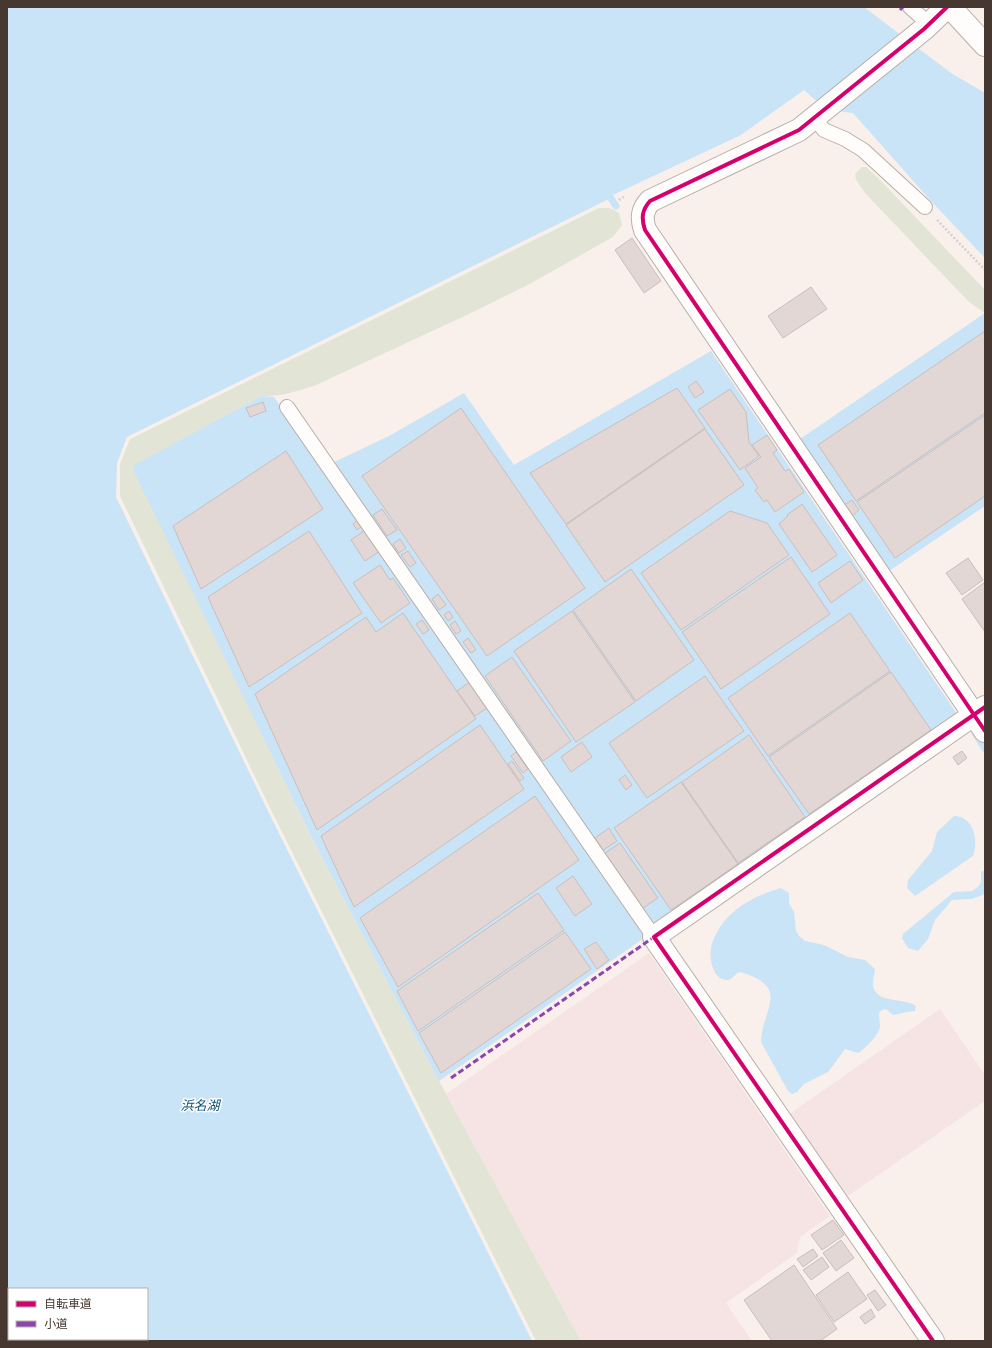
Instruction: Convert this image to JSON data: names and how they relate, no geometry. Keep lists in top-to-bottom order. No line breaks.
{"water":["浜名湖"],"legend":["自転車道","小道"]}
